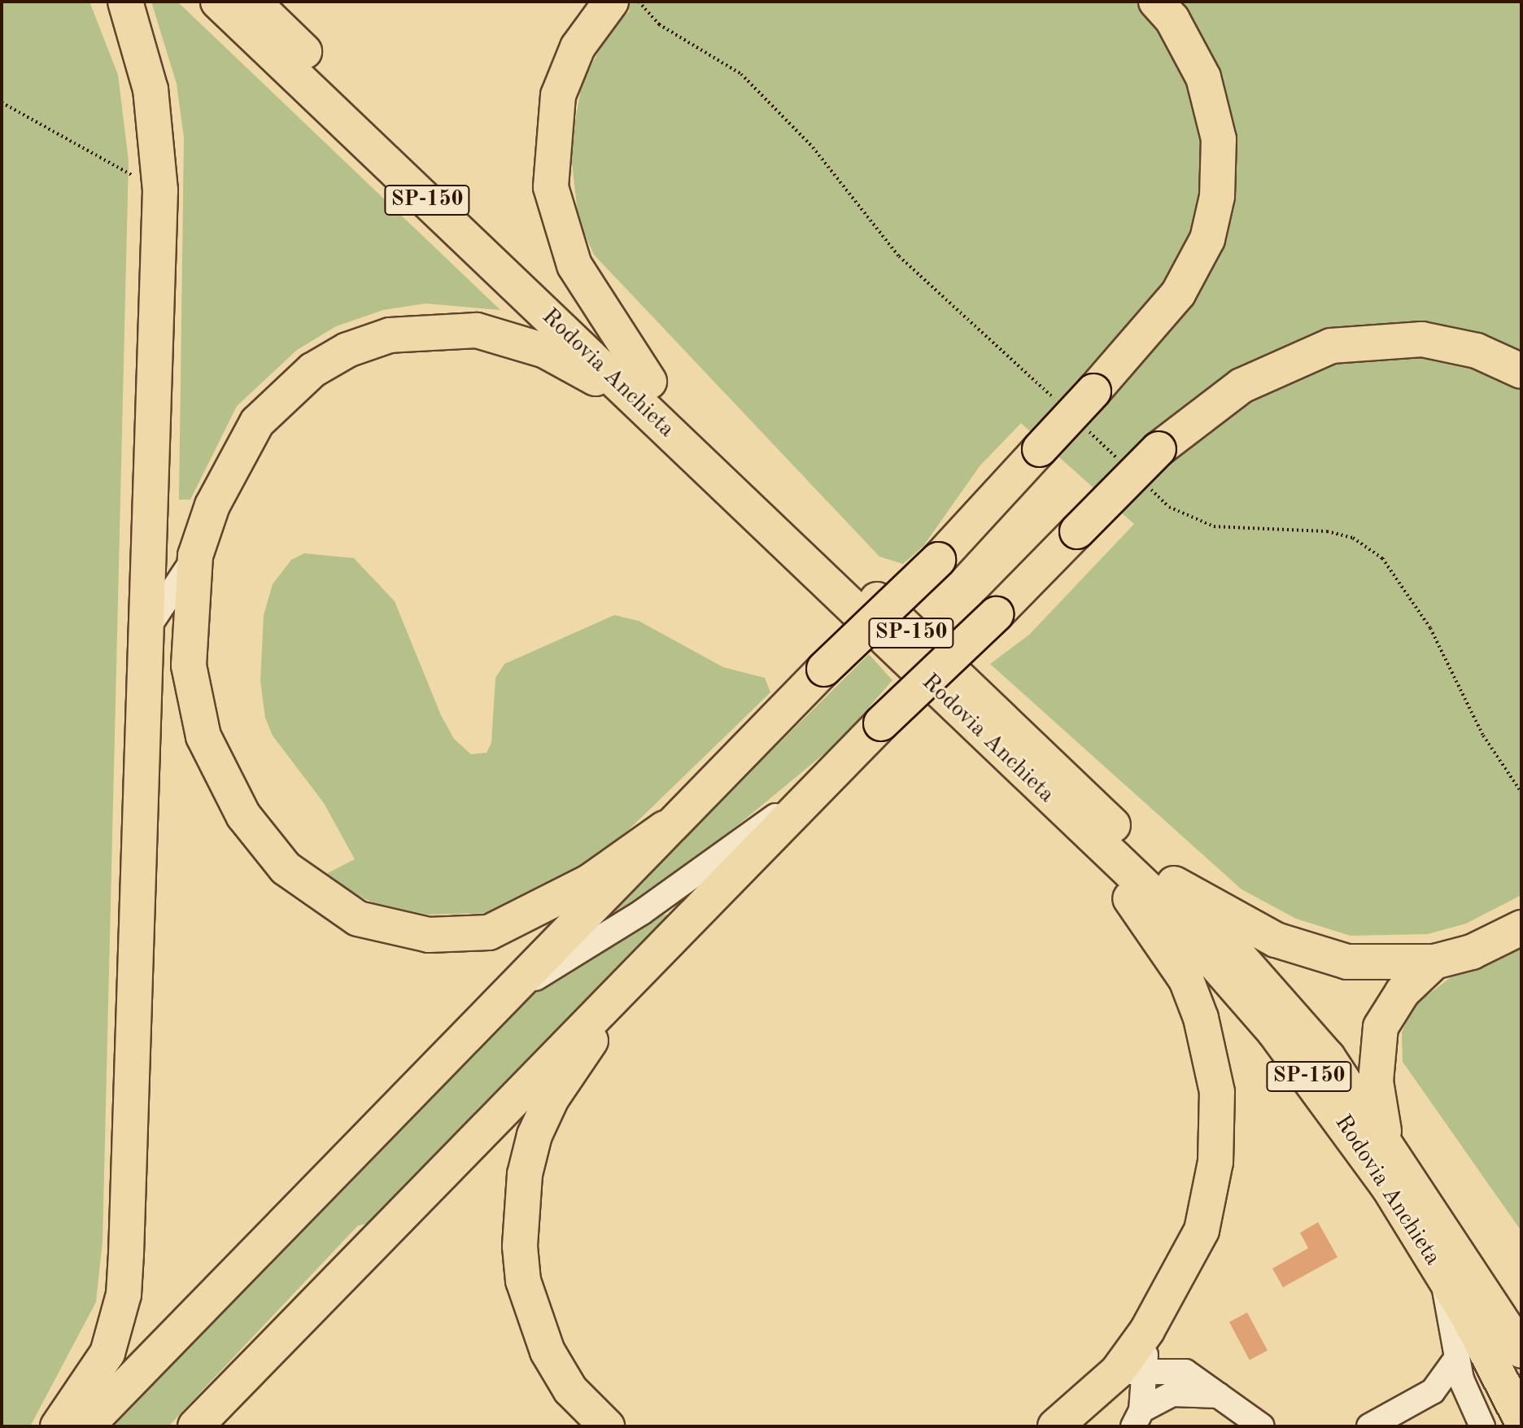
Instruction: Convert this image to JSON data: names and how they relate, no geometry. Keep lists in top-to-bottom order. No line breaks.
{"streets":{"highway":["SP-150","Rodovia Anchieta"]}}
